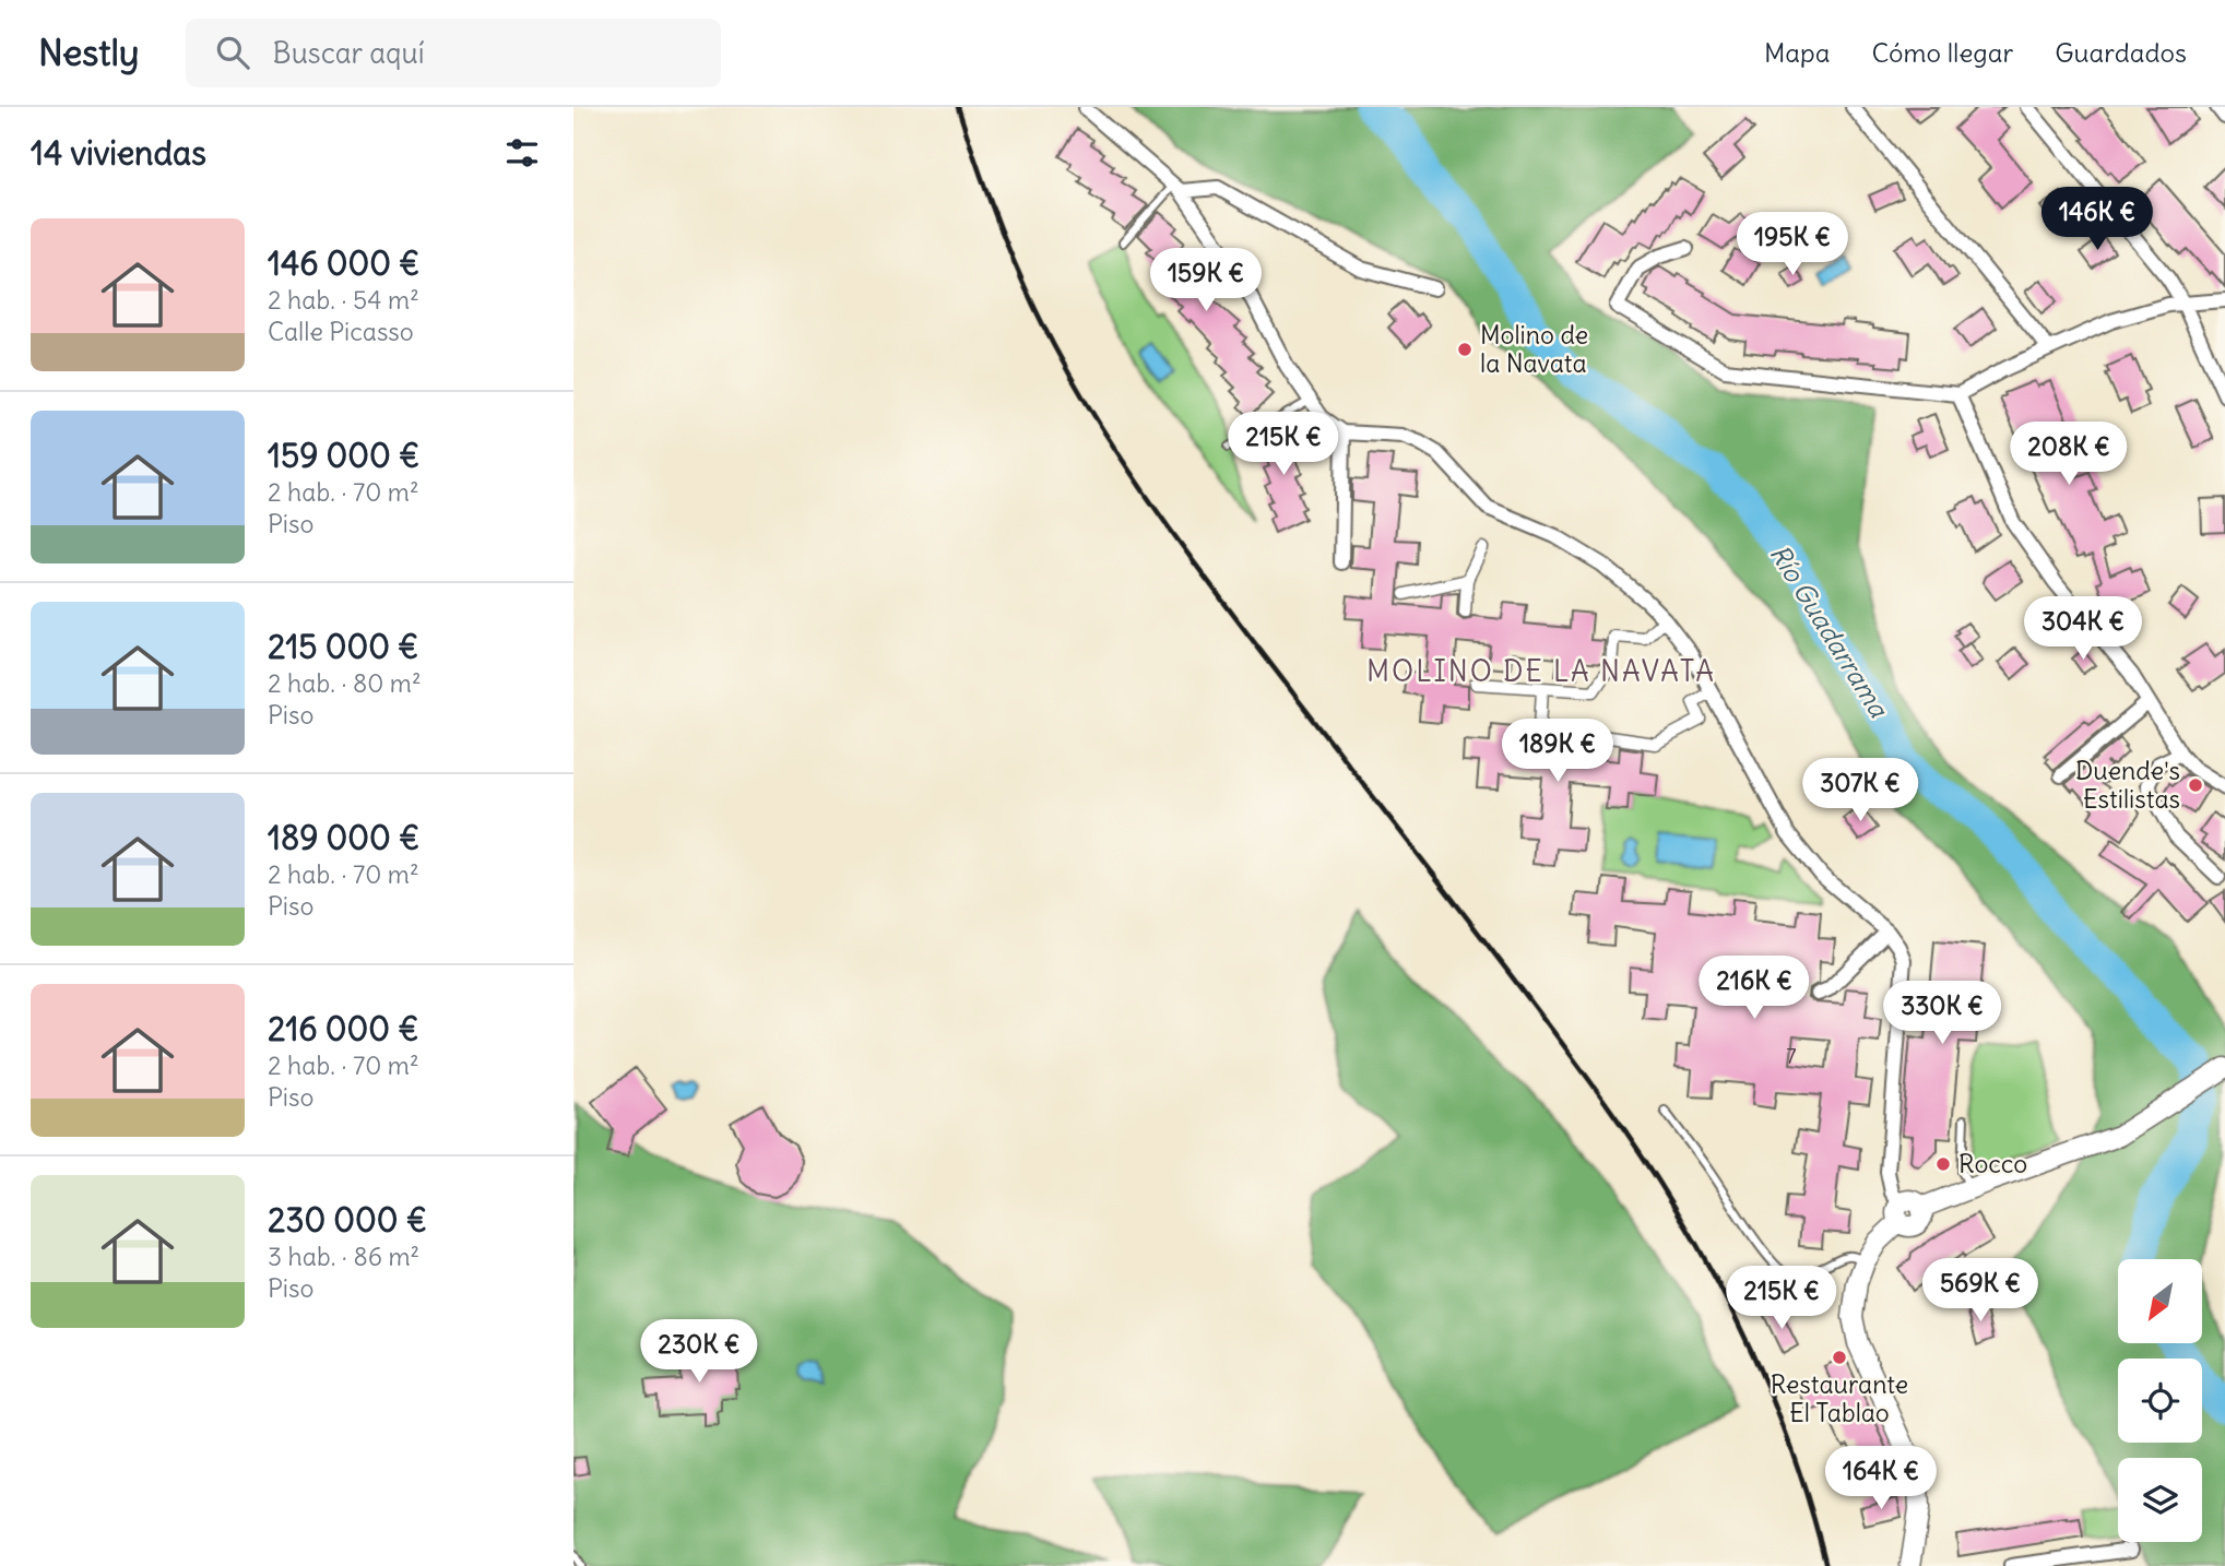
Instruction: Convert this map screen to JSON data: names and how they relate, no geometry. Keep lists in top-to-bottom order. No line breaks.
{"districts":["MOLINO DE LA NAVATA"],"water":["Río Guadarrama"],"places":["Molino de la Navata","Duende's Estilistas","Rocco","Restaurante El Tablao"],"house_numbers":["7"],"north":"bottom left","page":{"header":"Nestly","search":"Buscar aquí","nav":["Mapa","Cómo llegar","Guardados"],"heading":"14 viviendas","price":["146K €","195K €","159K €","215K €","208K €","304K €","189K €","307K €","216K €","330K €","569K €","215K €","230K €","164K €"],"list":[{"name":"146 000 €","note":"2 hab. · 54 m² · Calle Picasso"},{"name":"159 000 €","note":"2 hab. · 70 m² · Piso"},{"name":"215 000 €","note":"2 hab. · 80 m² · Piso"},{"name":"189 000 €","note":"2 hab. · 70 m² · Piso"},{"name":"216 000 €","note":"2 hab. · 70 m² · Piso"},{"name":"230 000 €","note":"3 hab. · 86 m² · Piso"}]}}
